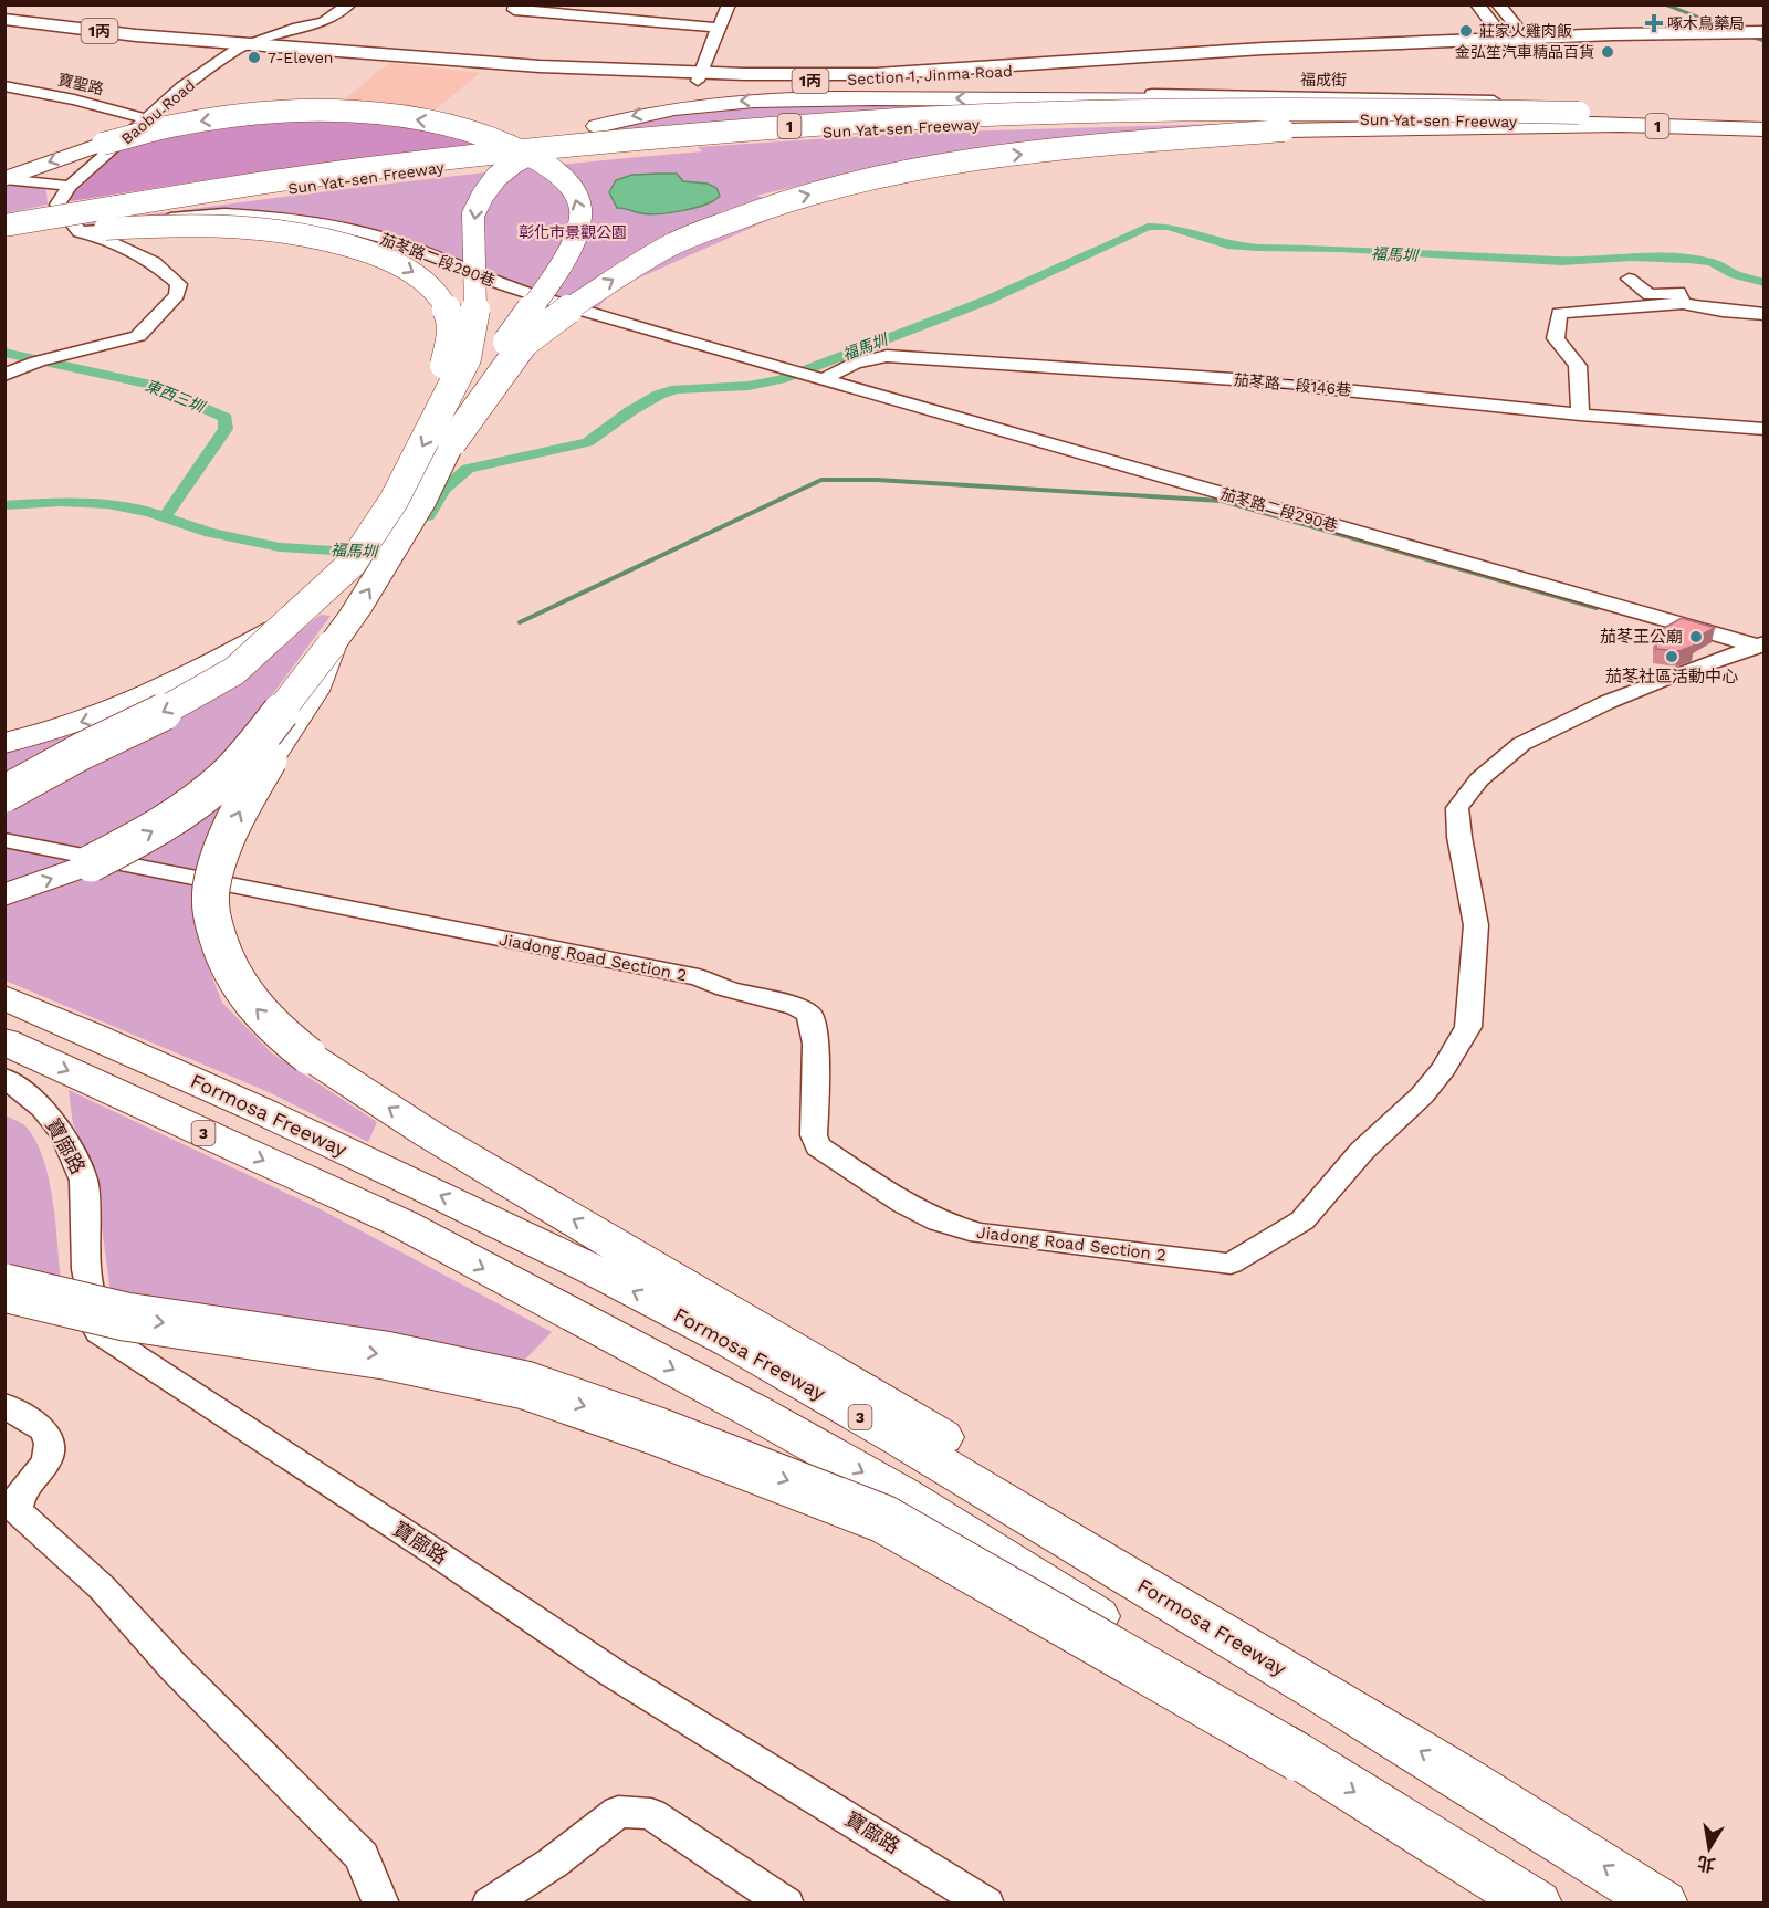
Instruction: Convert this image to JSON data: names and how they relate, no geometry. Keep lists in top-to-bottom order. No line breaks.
{"streets":{"highway":["Sun Yat-sen Freeway","1","Formosa Freeway","3"],"main road":["1丙","Section 1, Jinma Road"],"street":["福成街","寶聖路","Baobu Road","茄苳路二段290巷","茄苳路二段146巷","Jiadong Road Section 2","寶廍路"]},"crossings":[["Section 1, Jinma Road","Baobu Road"],["寶聖路","Baobu Road"],["Baobu Road","茄苳路二段290巷"],["茄苳路二段290巷","茄苳路二段146巷"],["茄苳路二段290巷","Jiadong Road Section 2"]],"water":["福馬圳","東西三圳"],"parks":["彰化市景觀公園"],"places":{"health":["啄木鳥藥局"],"other":["莊家火雞肉飯","金弘笙汽車精品百貨","7-Eleven","茄苳王公廟","茄苳社區活動中心"]},"north":"bottom"}
